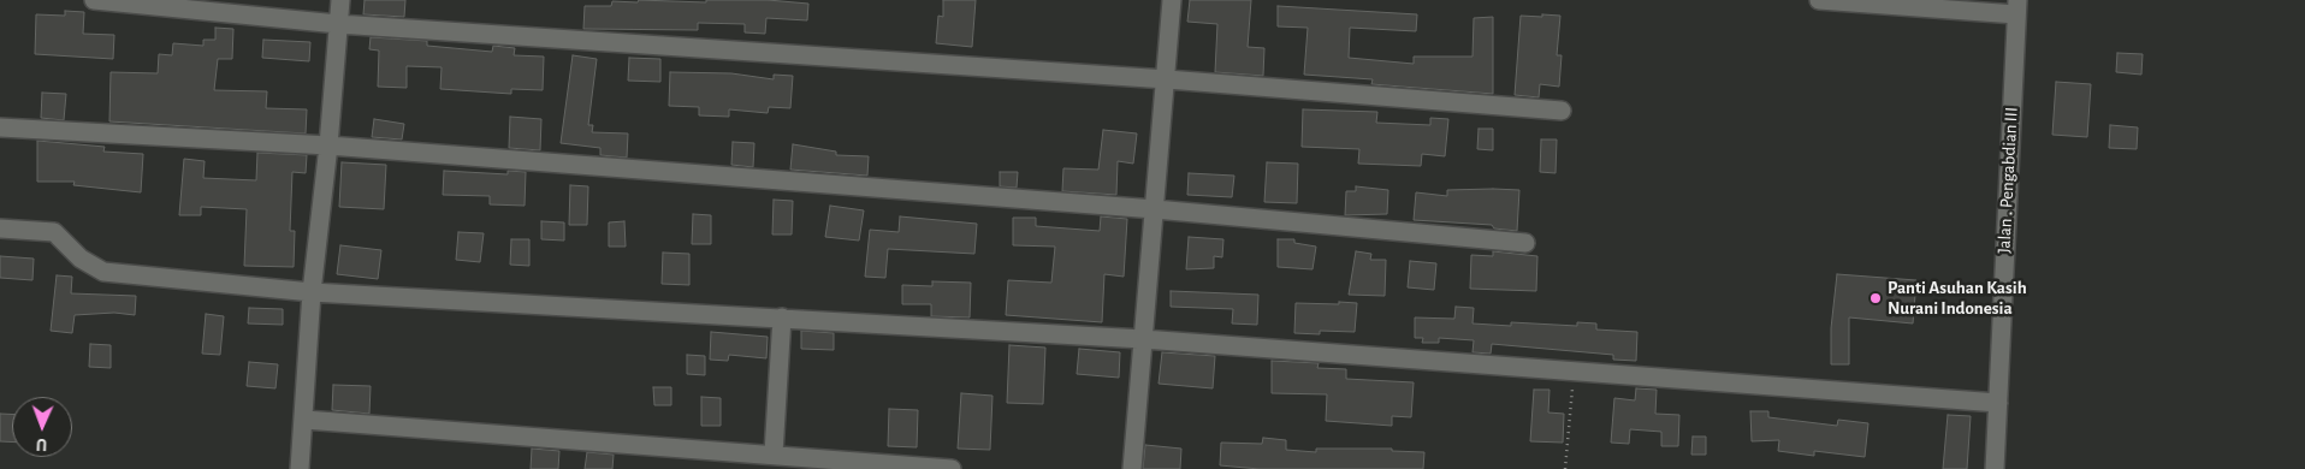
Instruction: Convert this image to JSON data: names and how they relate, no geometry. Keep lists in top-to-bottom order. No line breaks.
{"streets":{"street":["Jalan . Pengabdian III"]},"places":["Panti Asuhan Kasih Nurani Indonesia"],"north":"bottom"}
